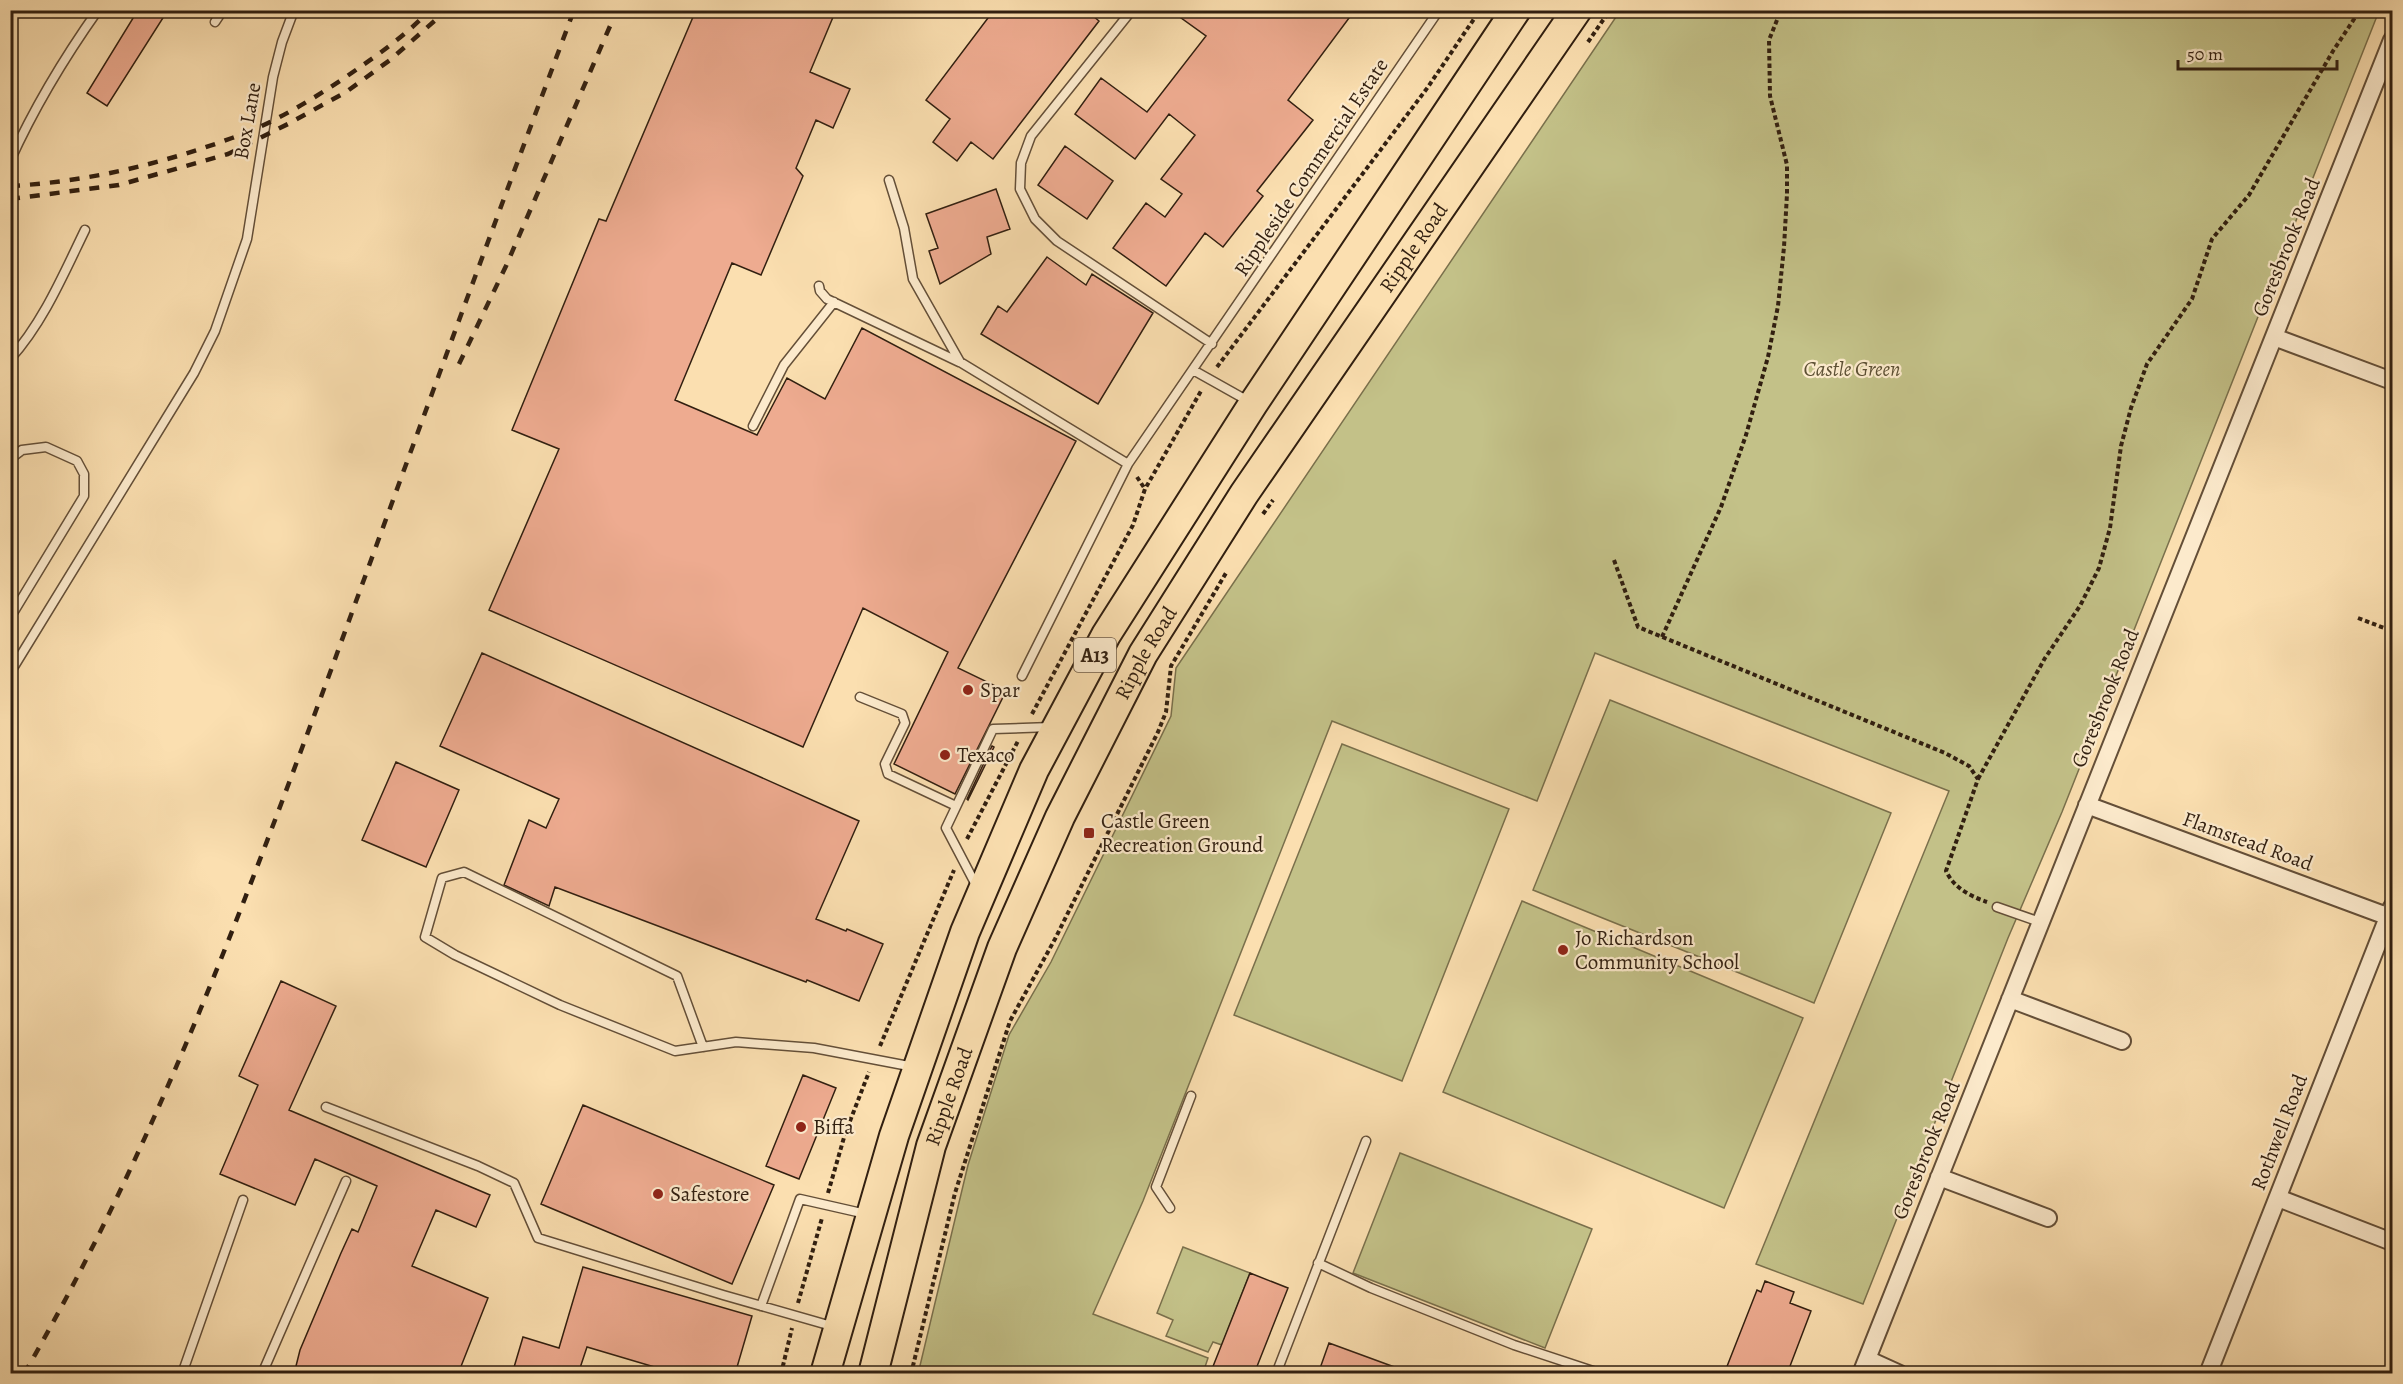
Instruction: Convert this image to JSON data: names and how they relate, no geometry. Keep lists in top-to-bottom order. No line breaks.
{"streets":{"highway":["Ripple Road","A13"],"street":["Goresbrook Road","Flamstead Road","Rothwell Road"],"lane":["Box Lane","Rippleside Commercial Estate"]},"crossings":[["Goresbrook Road","Flamstead Road"],["Flamstead Road","Rothwell Road"]],"parks":["Castle Green"],"places":{"other":["Spar","Texaco","Jo Richardson Community School","Biffa","Safestore"],"transit":["Castle Green Recreation Ground"]},"scale_bar":"50 m"}
